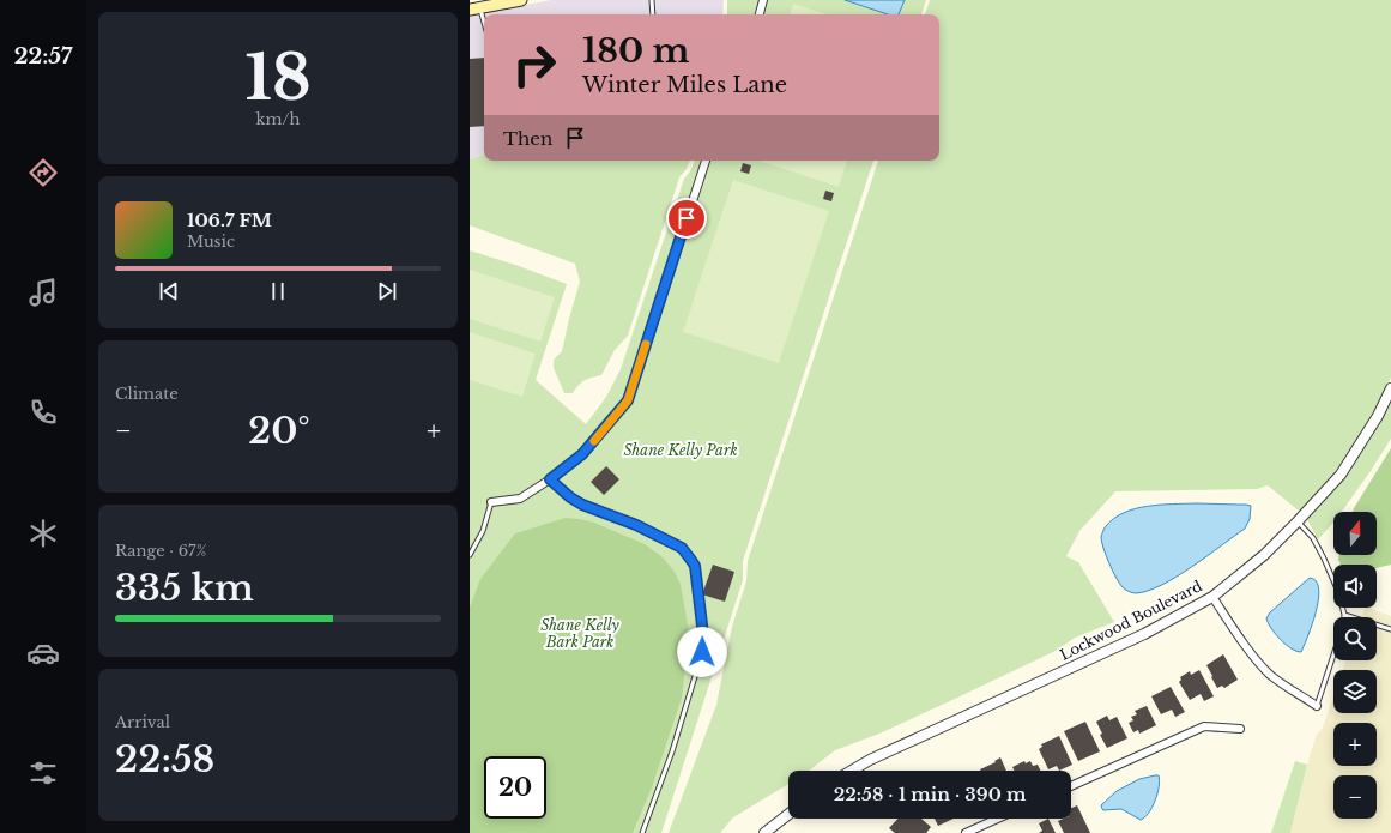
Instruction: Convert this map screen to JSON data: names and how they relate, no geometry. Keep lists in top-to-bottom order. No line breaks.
{"streets":{"street":["Lockwood Boulevard"]},"parks":["Shane Kelly Park","Shane Kelly Bark Park"],"north":"top","page":{"tabs":"22:57","tile":[["18","km/h"],"Climate",["Range · 67%","335 km"],["Arrival","22:58"]],"turn":["180 m","Winter Miles Lane"],"then":"Then","song":["106.7 FM","Music"],"heat":["−","20°","+"],"map_buttons":["+","−"],"limit":"20","trip":"22:58 · 1 min · 390 m"}}
